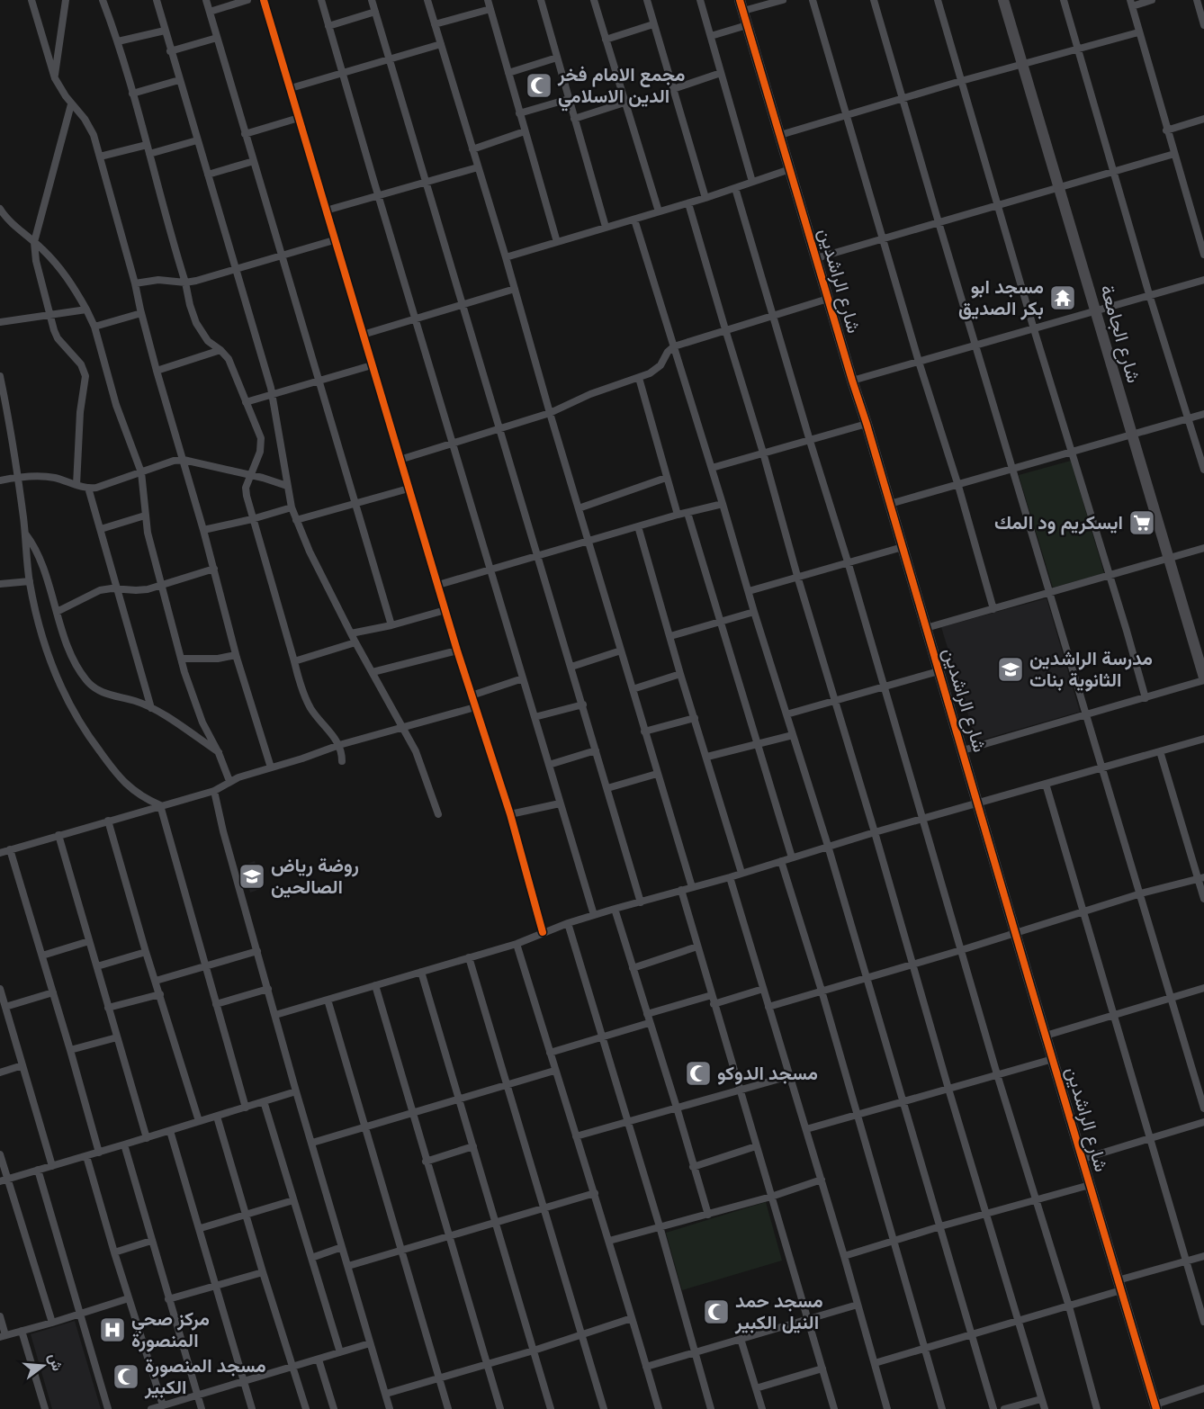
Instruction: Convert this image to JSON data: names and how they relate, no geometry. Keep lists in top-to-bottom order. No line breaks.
{"streets":{"street":["شارع الراشدين","شارع الجامعة"]},"places":{"mosque":["مجمع الامام فخر الدين الاسلامي","مسجد الدوكو","مسجد حمد النيل الكبير","مسجد المنصورة الكبير"],"temple":["مسجد ابو بكر الصديق"],"supermarket":["ايسكريم ود المك"],"school or university":["مدرسة الراشدين الثانوية بنات","روضة رياض الصالحين"],"hospital":["مركز صحي المنصورة"]},"north":"right"}
